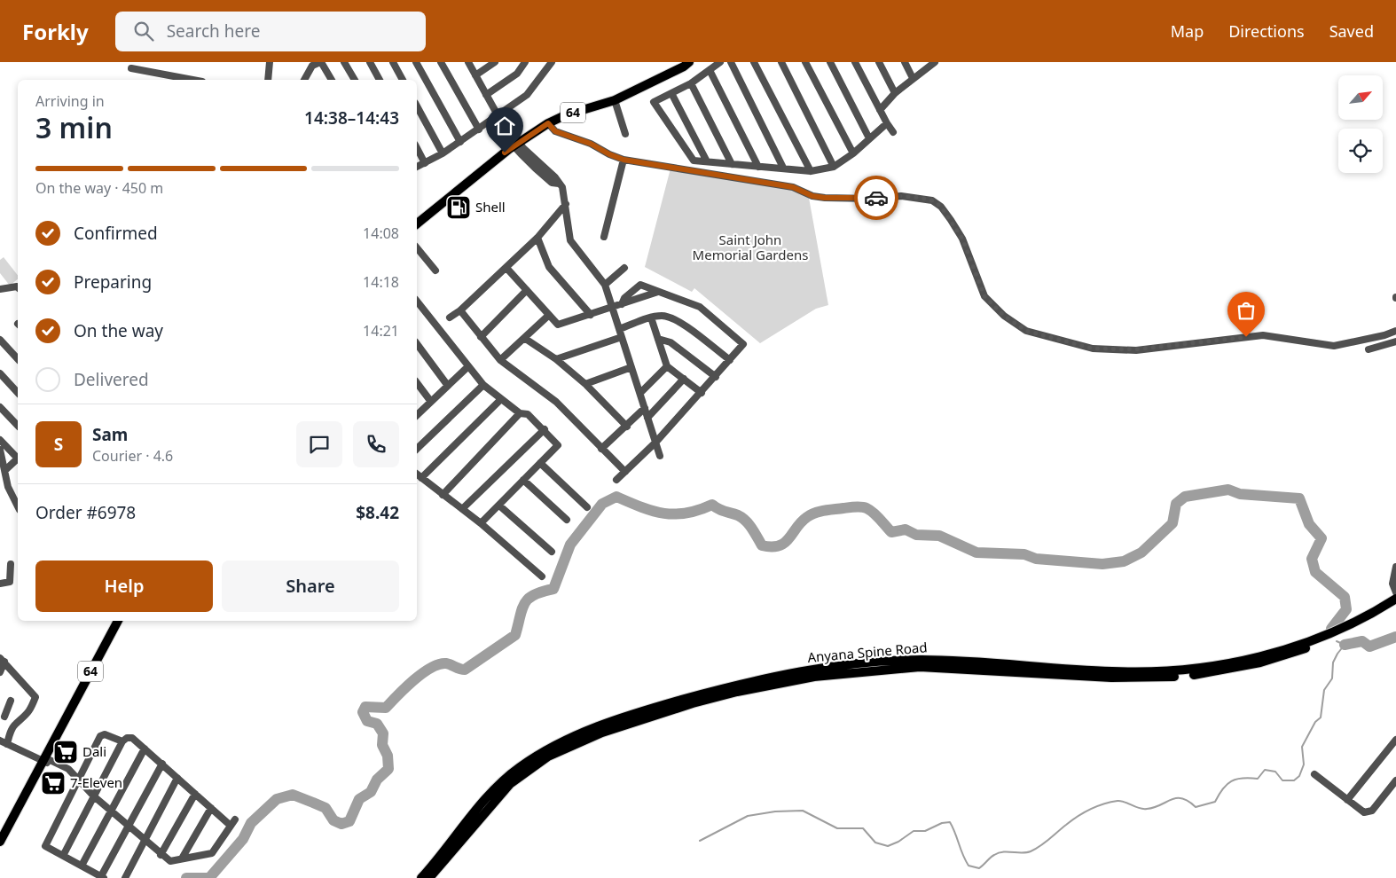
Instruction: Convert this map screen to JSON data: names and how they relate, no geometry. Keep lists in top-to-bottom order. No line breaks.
{"streets":{"main road":["64","Anyana Spine Road"]},"parks":["Saint John Memorial Gardens"],"places":{"fuel station":["Shell"],"supermarket":["Dali","7-Eleven"]},"north":"top right","page":{"header":"Forkly","search":"Search here","nav":["Map","Directions","Saved"],"heading":["3 min","Arriving in","14:38–14:43"],"panel":["Sam","Courier · 4.6","Order #6978","$8.42"],"bar":"On the way · 450 m","list":[["Confirmed","14:08"],["Preparing","14:18"],["On the way","14:21"],"Delivered"],"round":"S","buttons":["Help","Share"]}}
